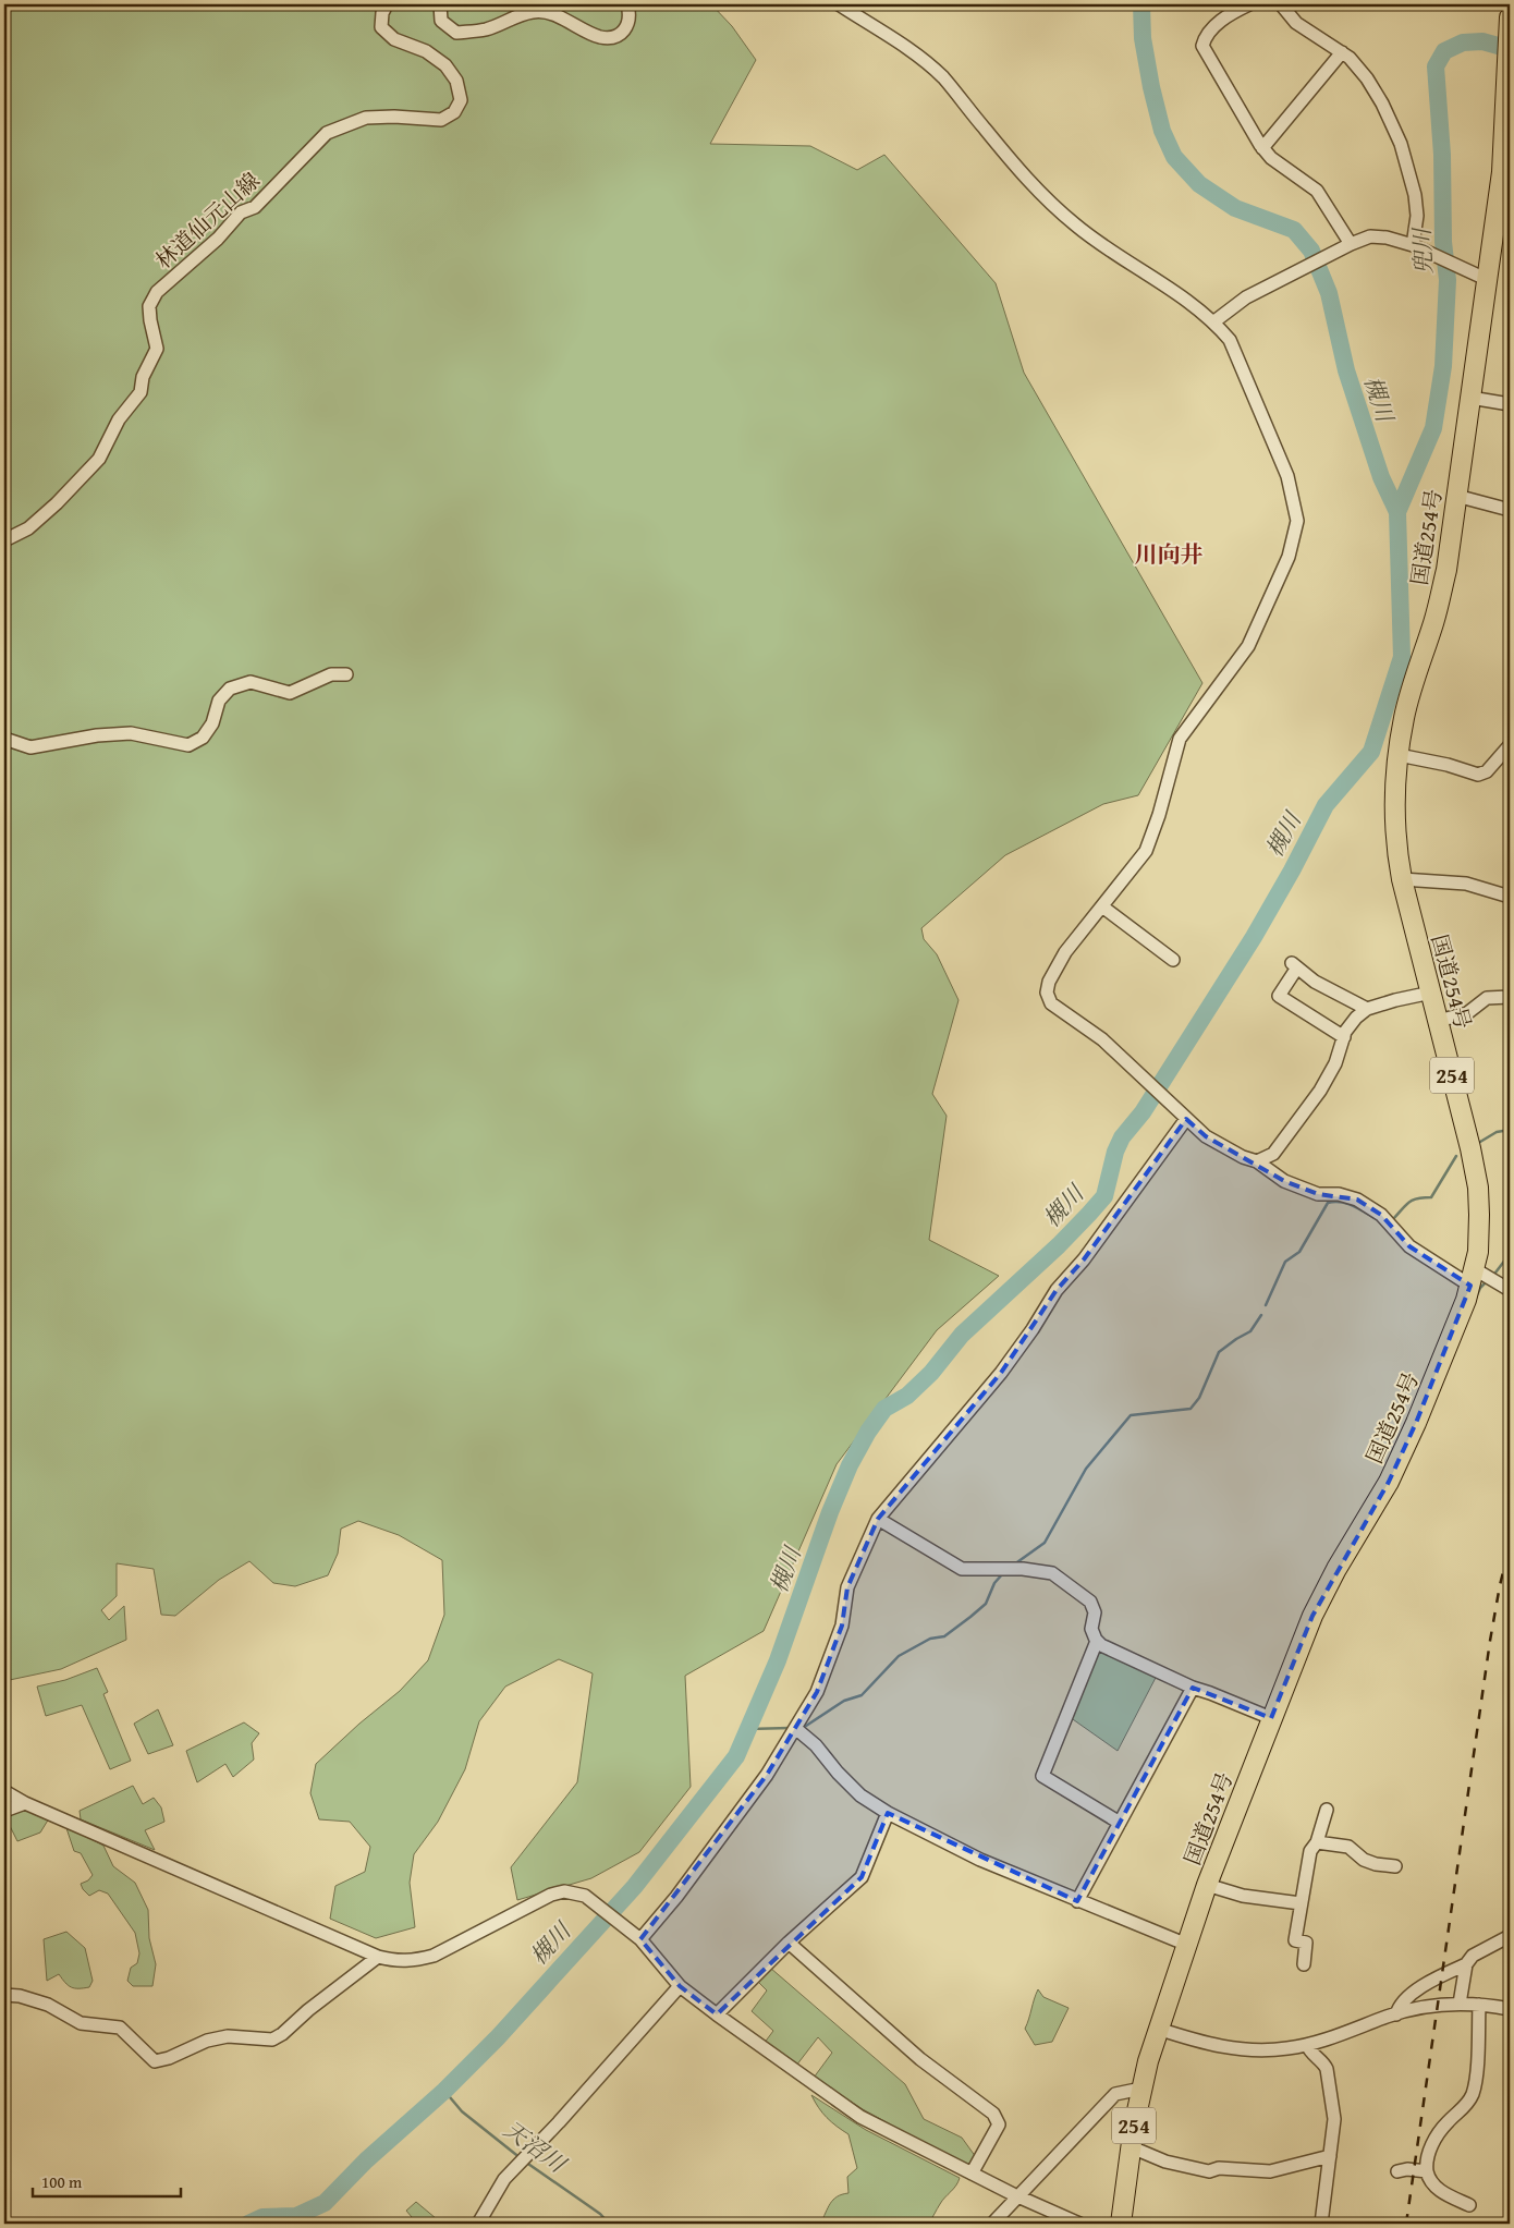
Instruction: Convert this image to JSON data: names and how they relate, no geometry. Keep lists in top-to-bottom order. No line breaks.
{"streets":{"highway":["国道254号","254"],"street":["林道仙元山線"]},"districts":["川向井"],"water":["兜川","槻川","天沼川"],"scale_bar":"100 m"}
